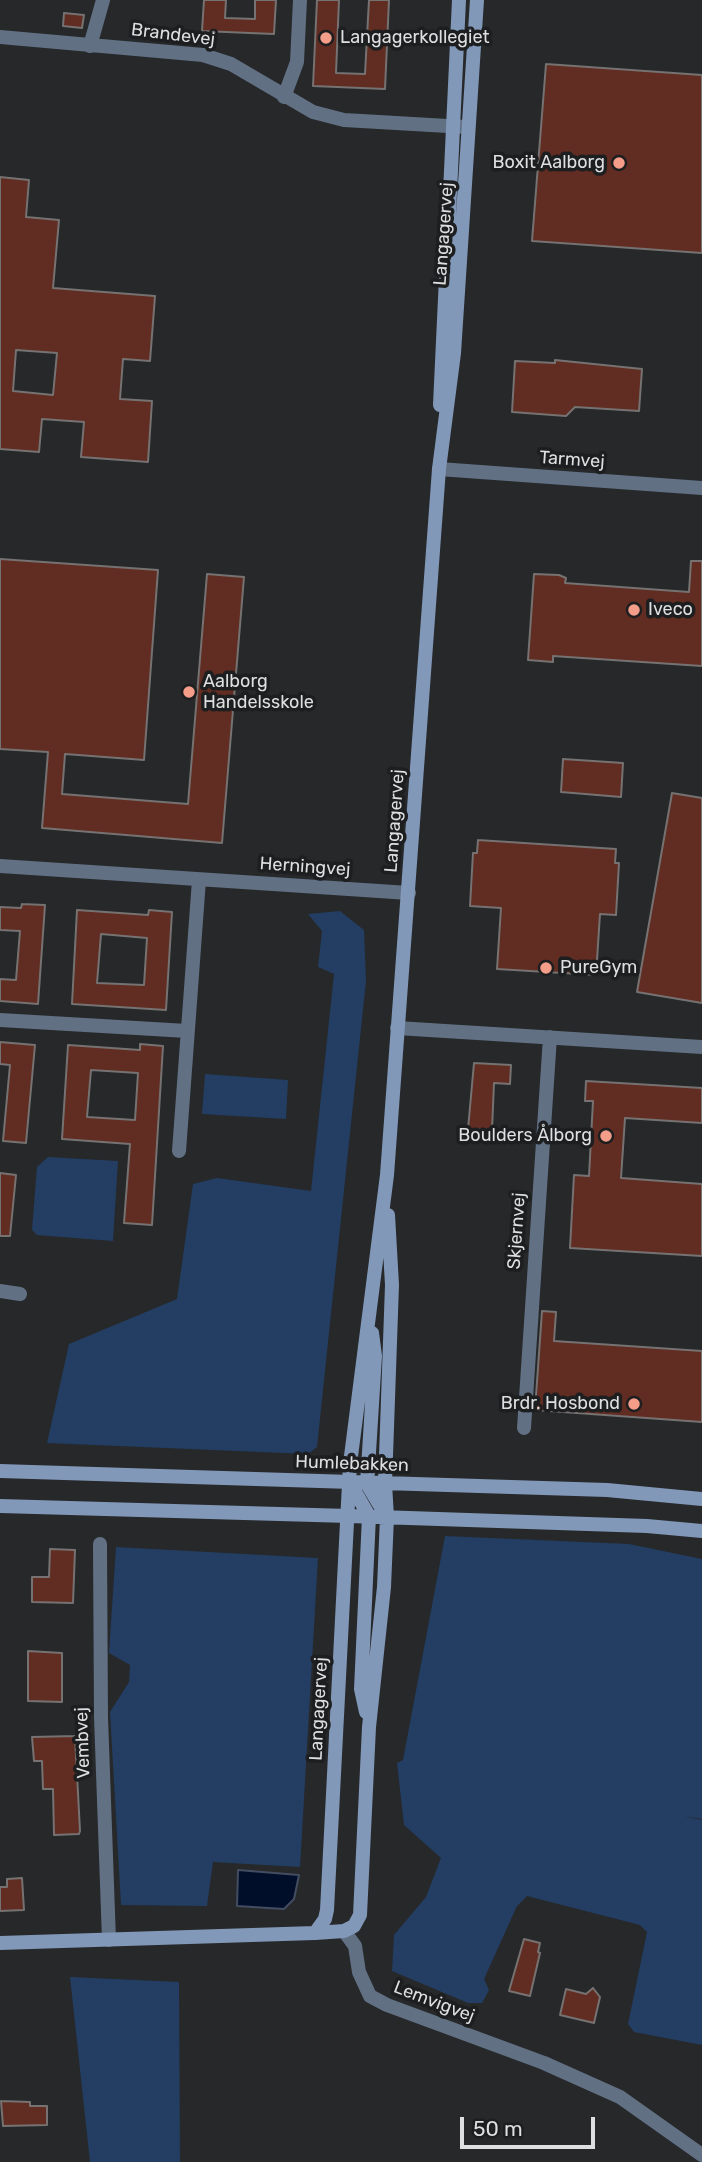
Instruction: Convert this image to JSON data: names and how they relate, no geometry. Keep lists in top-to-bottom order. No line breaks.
{"streets":{"street":["Brandevej","Langagervej","Tarmvej","Herningvej","Skjernvej","Humlebakken","Vembvej","Lemvigvej"]},"crossings":[["Brandevej","Langagervej"],["Langagervej","Tarmvej"],["Langagervej","Herningvej"],["Langagervej","Humlebakken"],["Langagervej","Lemvigvej"]],"places":["Langagerkollegiet","Boxit Aalborg","Iveco","Aalborg Handelsskole","PureGym","Boulders Ålborg","Brdr. Hosbond"],"scale_bar":"50 m"}
